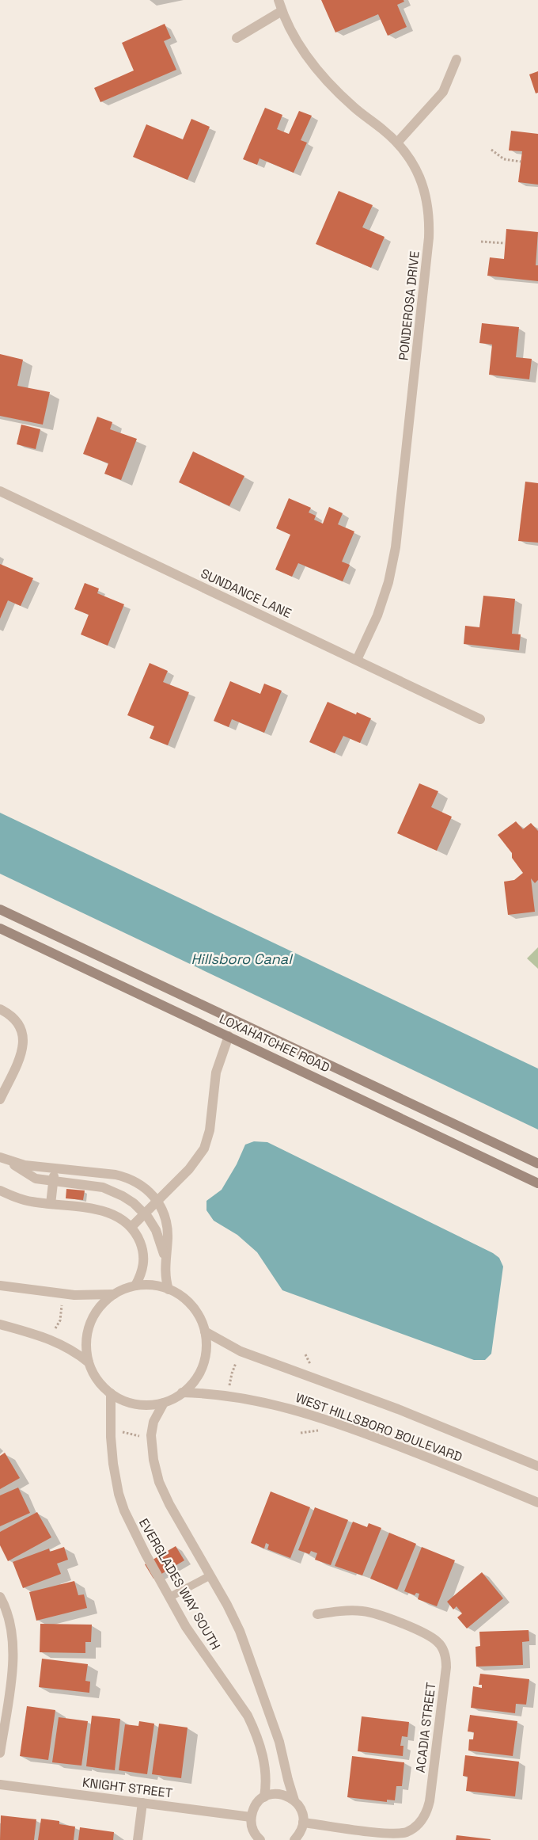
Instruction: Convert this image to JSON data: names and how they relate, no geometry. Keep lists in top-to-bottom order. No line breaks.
{"streets":{"main road":["LOXAHATCHEE ROAD"],"street":["PONDEROSA DRIVE","SUNDANCE LANE","WEST HILLSBORO BOULEVARD","EVERGLADES WAY SOUTH","ACADIA STREET","KNIGHT STREET"]},"crossings":[["PONDEROSA DRIVE","SUNDANCE LANE"],["WEST HILLSBORO BOULEVARD","EVERGLADES WAY SOUTH"]],"water":["Hillsboro Canal"]}
